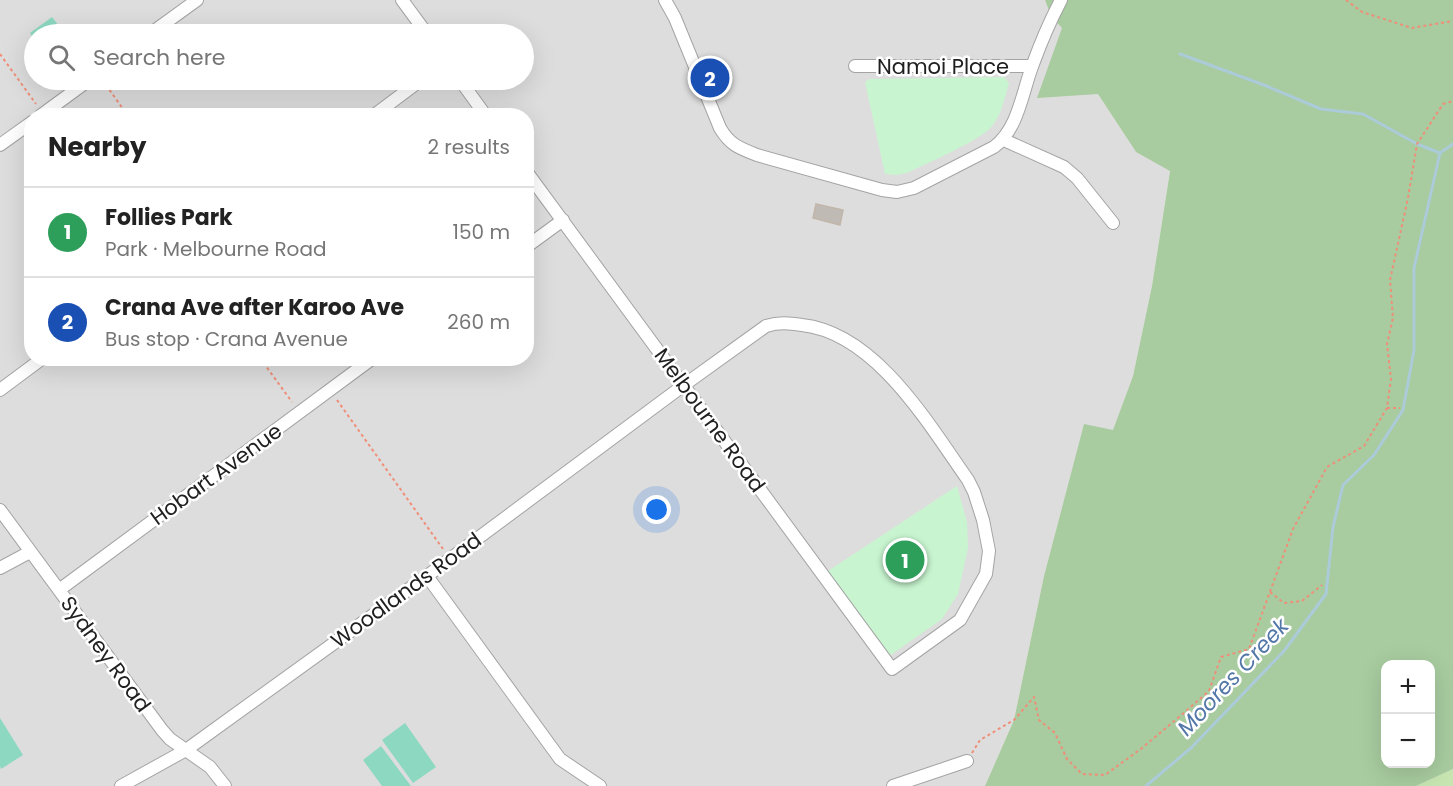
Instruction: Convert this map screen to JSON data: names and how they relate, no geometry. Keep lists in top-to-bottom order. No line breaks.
{"streets":{"street":["Namoi Place","Melbourne Road","Hobart Avenue","Woodlands Road","Sydney Road"]},"crossings":[["Melbourne Road","Woodlands Road"],["Hobart Avenue","Sydney Road"],["Woodlands Road","Sydney Road"]],"water":["Moores Creek"],"page":{"search":"Search here","pins":["2","1"],"heading":["Nearby","2 results"],"list":[{"mark":"1","name":"Follies Park","note":"Park · Melbourne Road","value":"150 m"},{"mark":"2","name":"Crana Ave after Karoo Ave","note":"Bus stop · Crana Avenue","value":"260 m"}],"map_buttons":["+","−"]}}
